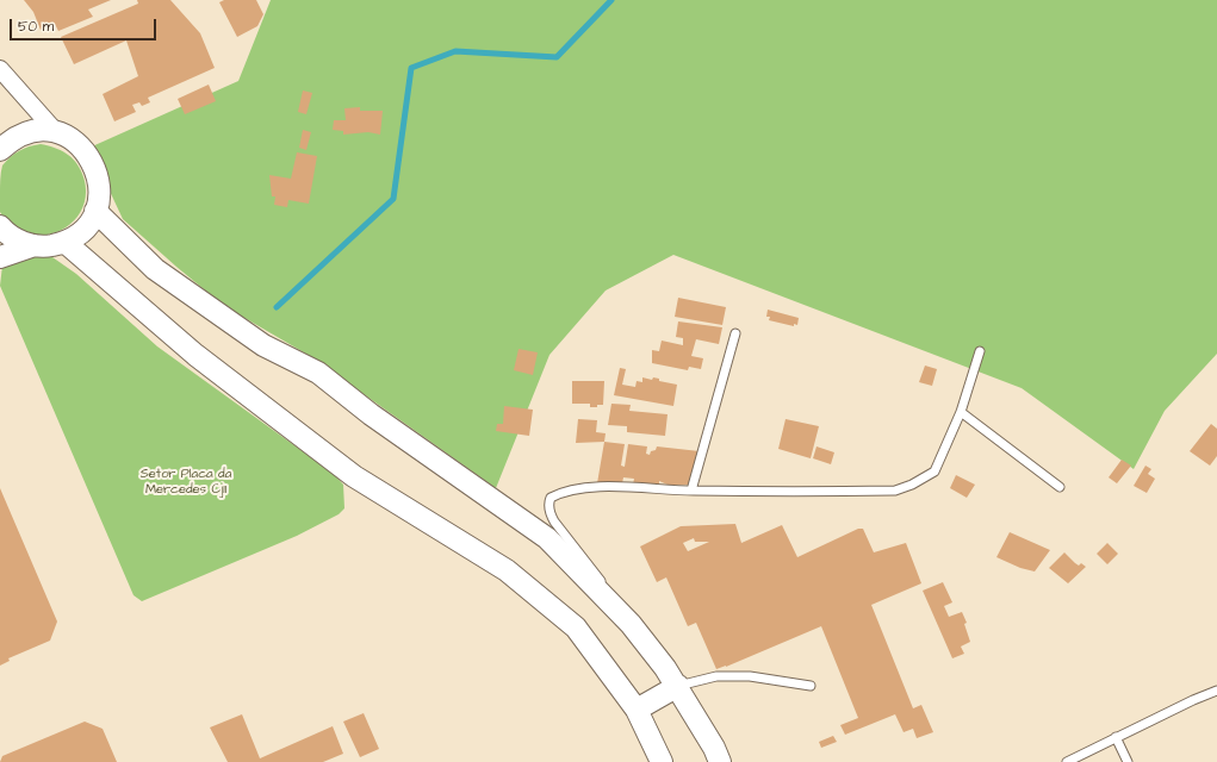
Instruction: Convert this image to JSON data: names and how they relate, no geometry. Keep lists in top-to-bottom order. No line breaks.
{"parks":["Setor Placa da Mercedes Cj11"],"scale_bar":"50 m"}
